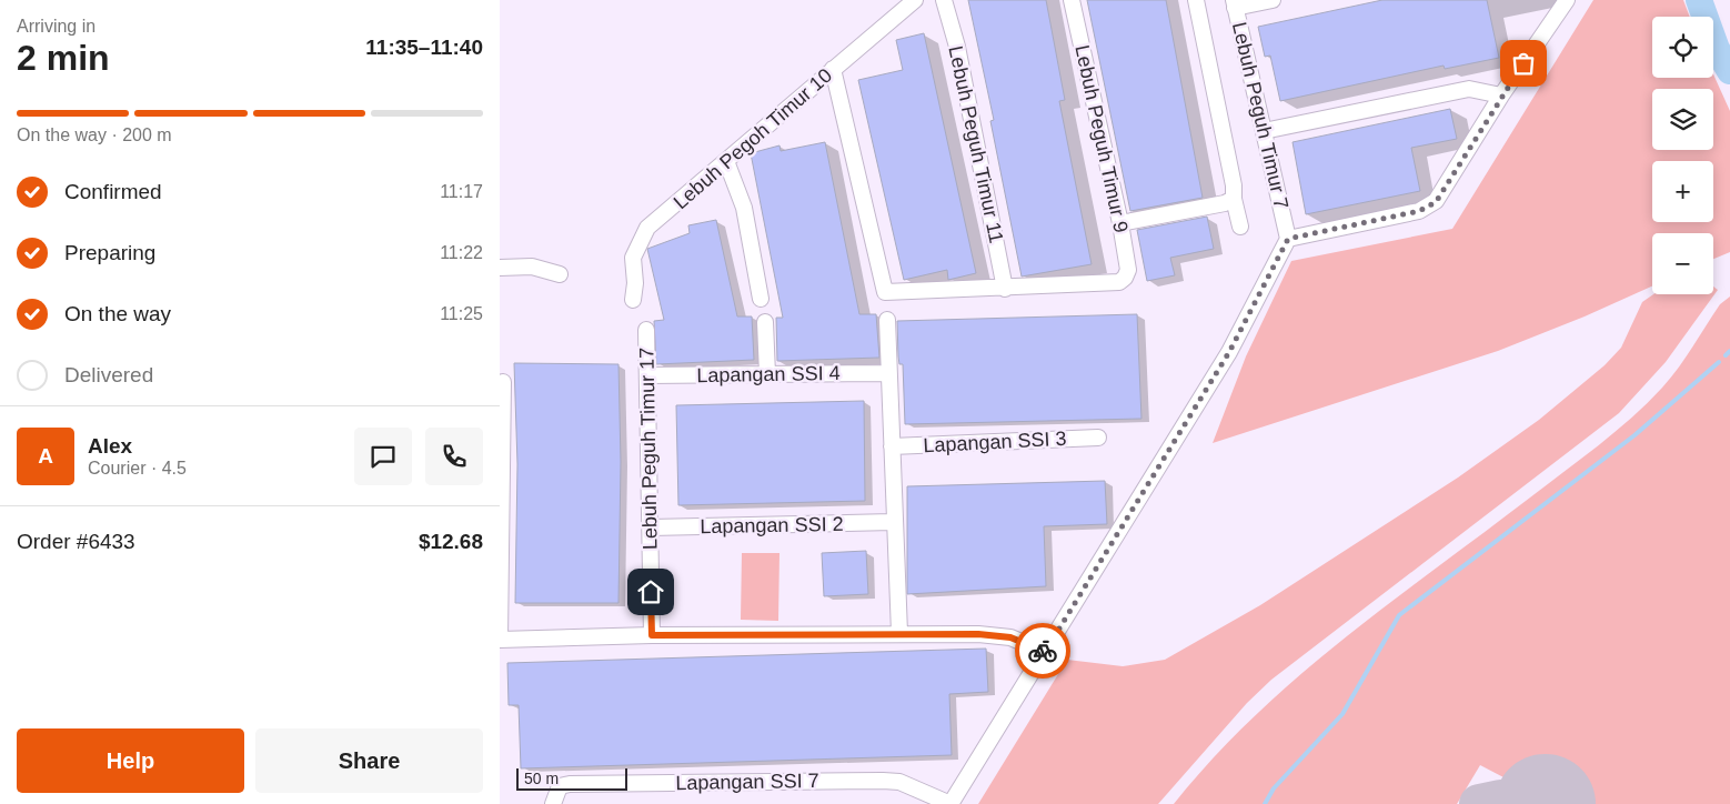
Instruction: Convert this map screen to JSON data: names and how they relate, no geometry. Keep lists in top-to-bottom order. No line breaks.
{"streets":{"street":["Lebuh Peguh Timur 7","Lebuh Pegoh Timur 10","Lebuh Peguh Timur 9","Lebuh Peguh Timur 11","Lapangan SSI 4","Lapangan SSI 3","Lebuh Peguh Timur 17","Lapangan SSI 2","Lapangan SSI 7"]},"crossings":[["Lebuh Peguh Timur 9","Lebuh Peguh Timur 11"],["Lapangan SSI 4","Lebuh Peguh Timur 17"],["Lebuh Peguh Timur 17","Lapangan SSI 2"]],"scale_bar":"50 m","page":{"heading":["2 min","Arriving in","11:35–11:40"],"panel":["Alex","Courier · 4.5","Order #6433","$12.68"],"map_buttons":["+","−"],"bar":"On the way · 200 m","list":[["Confirmed","11:17"],["Preparing","11:22"],["On the way","11:25"],"Delivered"],"round":"A","buttons":["Help","Share"],"scale":"50 m"}}
